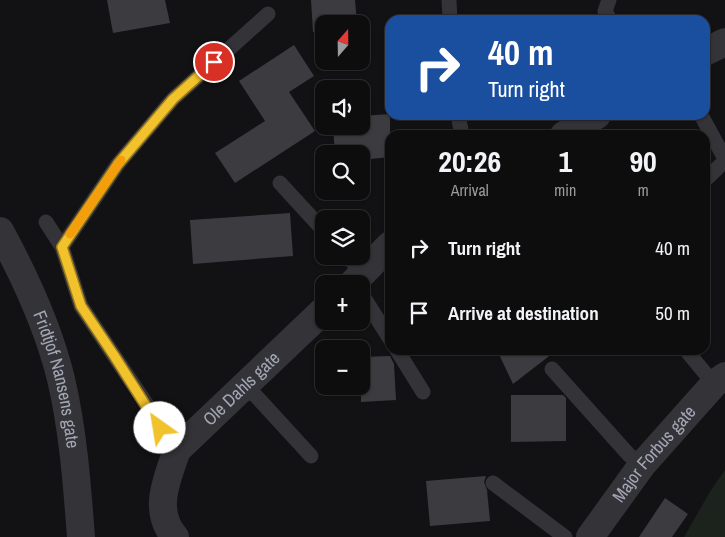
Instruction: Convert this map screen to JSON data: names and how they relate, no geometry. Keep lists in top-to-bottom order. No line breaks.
{"streets":{"street":["Fridtjof Nansens gate","Ole Dahls gate","Major Forbus gate"]},"north":"top","page":{"map_buttons":["+","−"],"turn":["40 m","Turn right"],"eta":["20:26","Arrival","1","min","90","m"],"list":[{"name":"Turn right","value":"40 m"},{"name":"Arrive at destination","value":"50 m"}]}}
